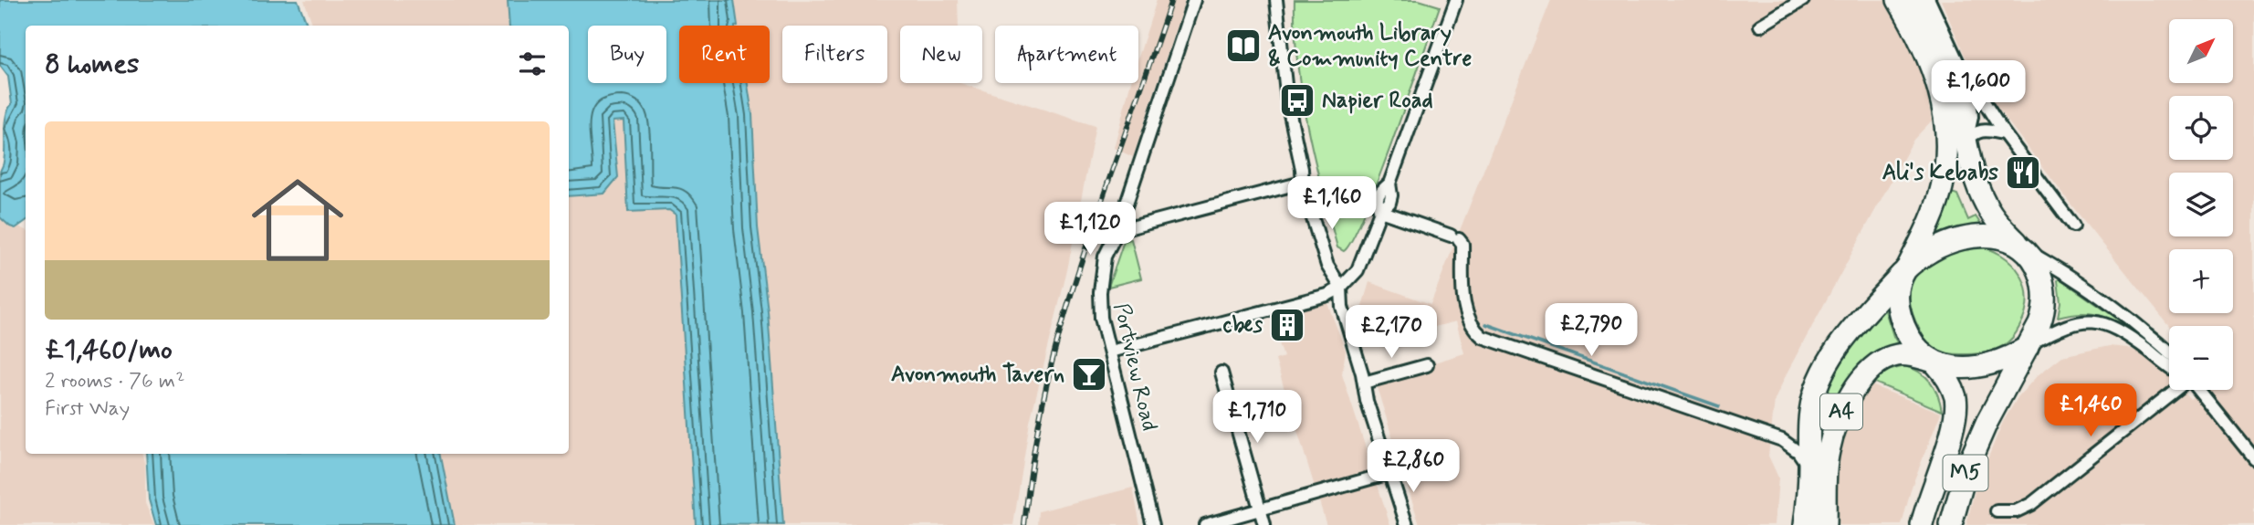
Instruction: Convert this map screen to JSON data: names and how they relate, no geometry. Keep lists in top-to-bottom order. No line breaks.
{"streets":{"highway":["A4","M5"],"street":["Portview Road"]},"crossings":[["A4","M5"]],"places":{"library":["Avonmouth Library & Community Centre"],"bus stop":["Napier Road"],"restaurant":["Ali's Kebabs"],"building":["cbes"],"bar":["Avonmouth Tavern"]},"north":"top right","page":{"map_buttons":["+","−"],"chip":["Buy","Rent","Filters","New","Apartment"],"heading":"8 homes","price":["£1,600","£1,160","£1,120","£2,790","£2,170","£1,460","£1,710","£2,860"],"list":[{"name":"£1,460/mo","note":"2 rooms · 76 m² · First Way"}]}}
